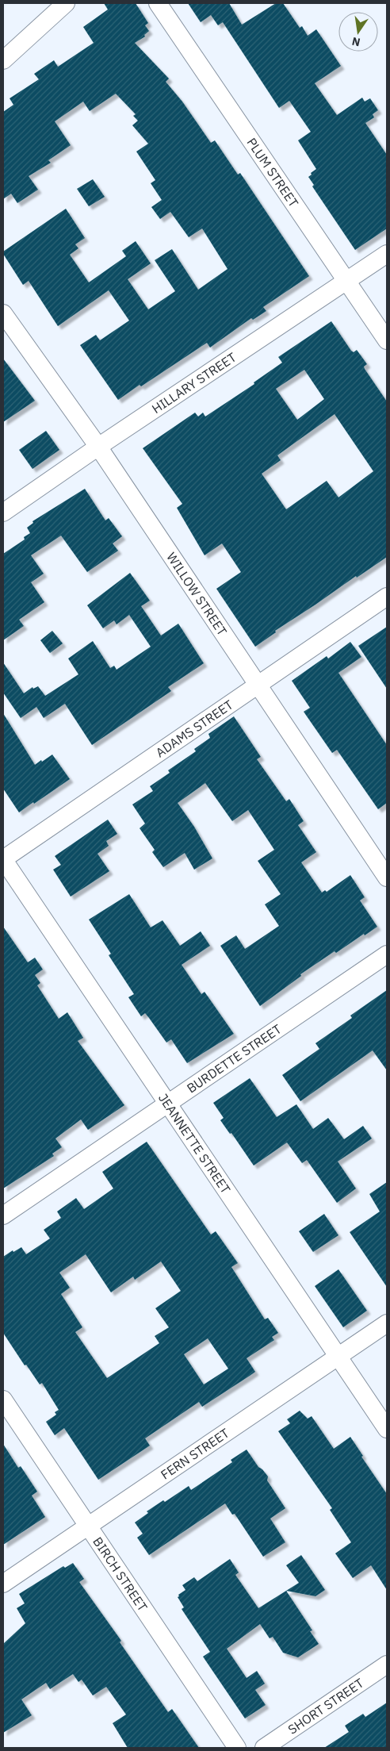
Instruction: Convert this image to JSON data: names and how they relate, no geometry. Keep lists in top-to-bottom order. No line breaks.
{"streets":{"street":["PLUM STREET","HILLARY STREET","WILLOW STREET","ADAMS STREET","BURDETTE STREET","JEANNETTE STREET","FERN STREET","BIRCH STREET","SHORT STREET"]},"crossings":[["PLUM STREET","HILLARY STREET"],["HILLARY STREET","WILLOW STREET"],["WILLOW STREET","ADAMS STREET"],["ADAMS STREET","JEANNETTE STREET"],["BURDETTE STREET","JEANNETTE STREET"],["JEANNETTE STREET","FERN STREET"],["FERN STREET","BIRCH STREET"]],"north":"bottom"}
